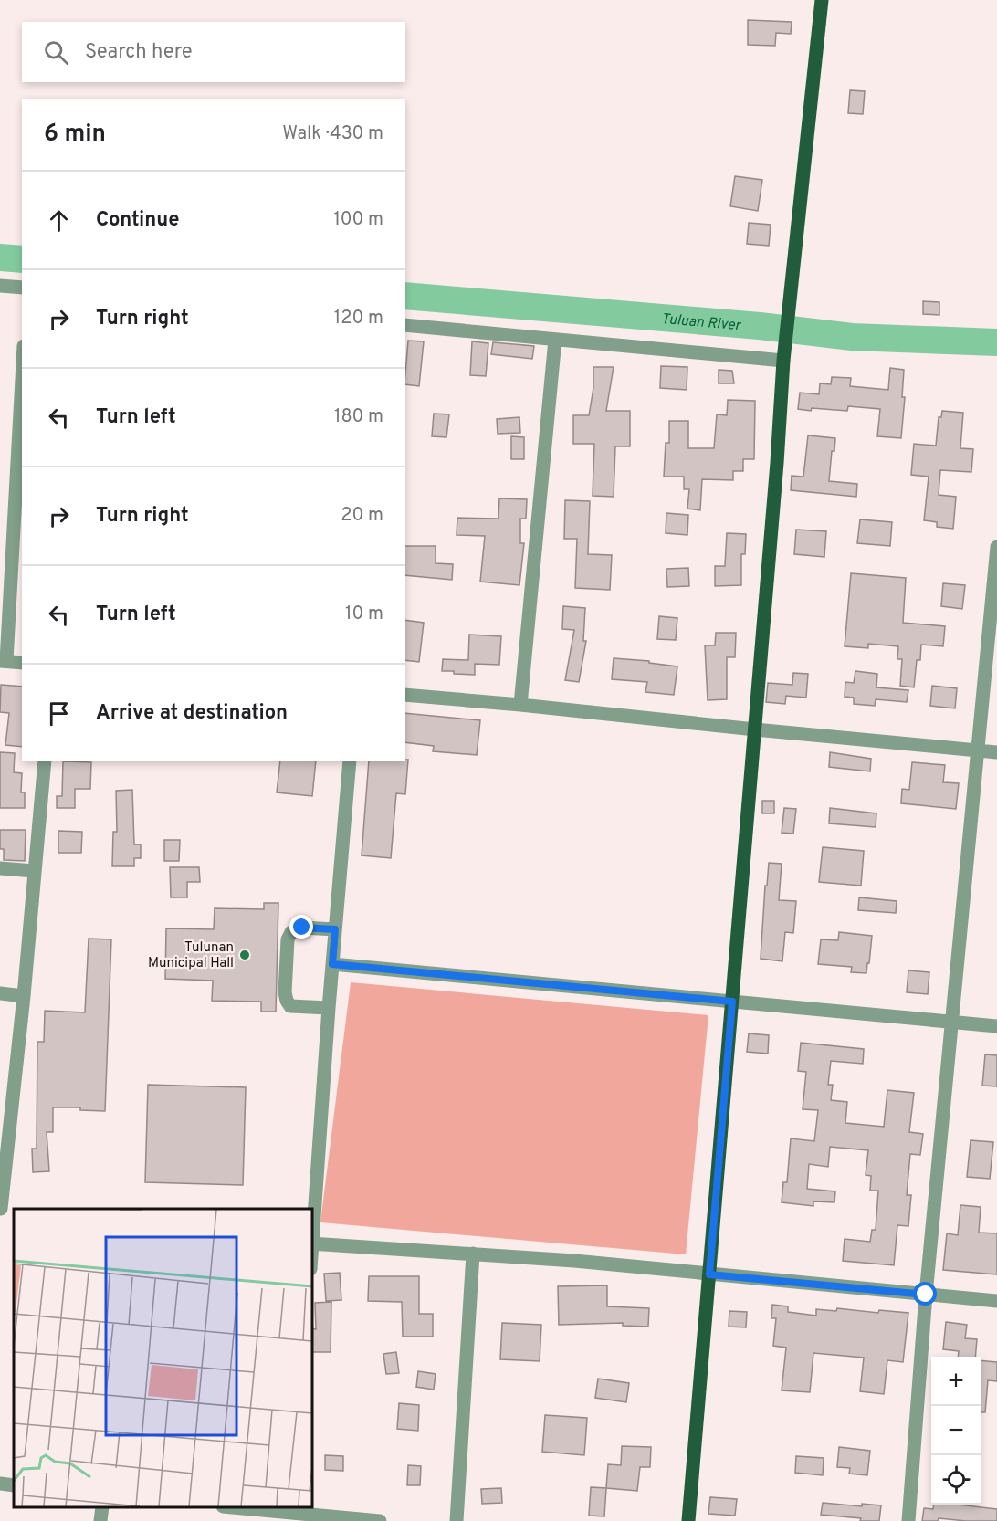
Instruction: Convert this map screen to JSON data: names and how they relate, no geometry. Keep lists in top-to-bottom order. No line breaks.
{"water":["Tuluan River"],"places":["Tulunan Municipal Hall"],"page":{"search":"Search here","heading":["6 min","Walk · 430 m"],"list":[["Continue","100 m"],["Turn right","120 m"],["Turn left","180 m"],["Turn right","20 m"],["Turn left","10 m"],"Arrive at destination"],"map_buttons":["+","−"]}}
